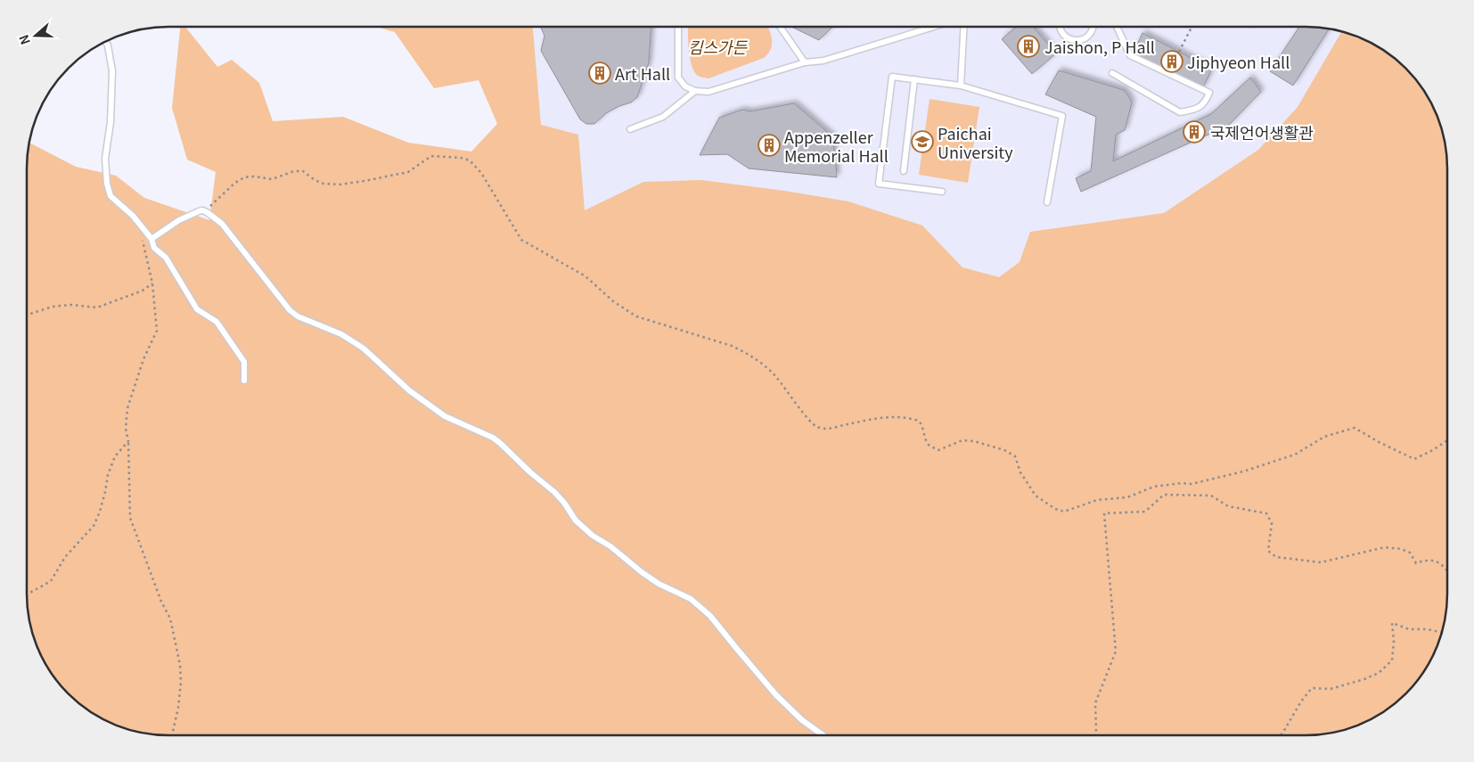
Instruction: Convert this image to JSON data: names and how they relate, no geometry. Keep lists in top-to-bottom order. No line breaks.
{"parks":["킴스가든"],"places":{"building":["Jaishon, P Hall","Jiphyeon Hall","Art Hall","국제언어생활관","Appenzeller Memorial Hall"],"school or university":["Paichai University"]},"north":"left"}
